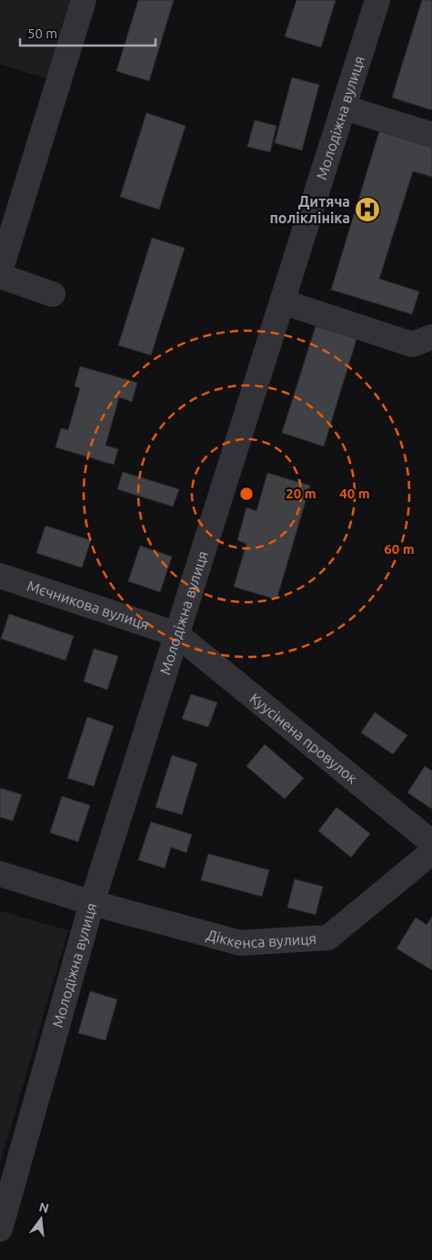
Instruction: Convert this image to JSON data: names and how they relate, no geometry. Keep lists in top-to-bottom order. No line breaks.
{"streets":{"street":["Молодіжна вулиця","Мєчникова вулиця","Куусінена провулок","Діккенса вулиця"]},"crossings":[["Молодіжна вулиця","Мєчникова вулиця"],["Молодіжна вулиця","Куусінена провулок"],["Молодіжна вулиця","Діккенса вулиця"],["Мєчникова вулиця","Куусінена провулок"]],"places":{"hospital":["Дитяча поліклініка"]},"scale_bar":"50 m","north":"top","rings":["20 m","40 m","60 m"]}
